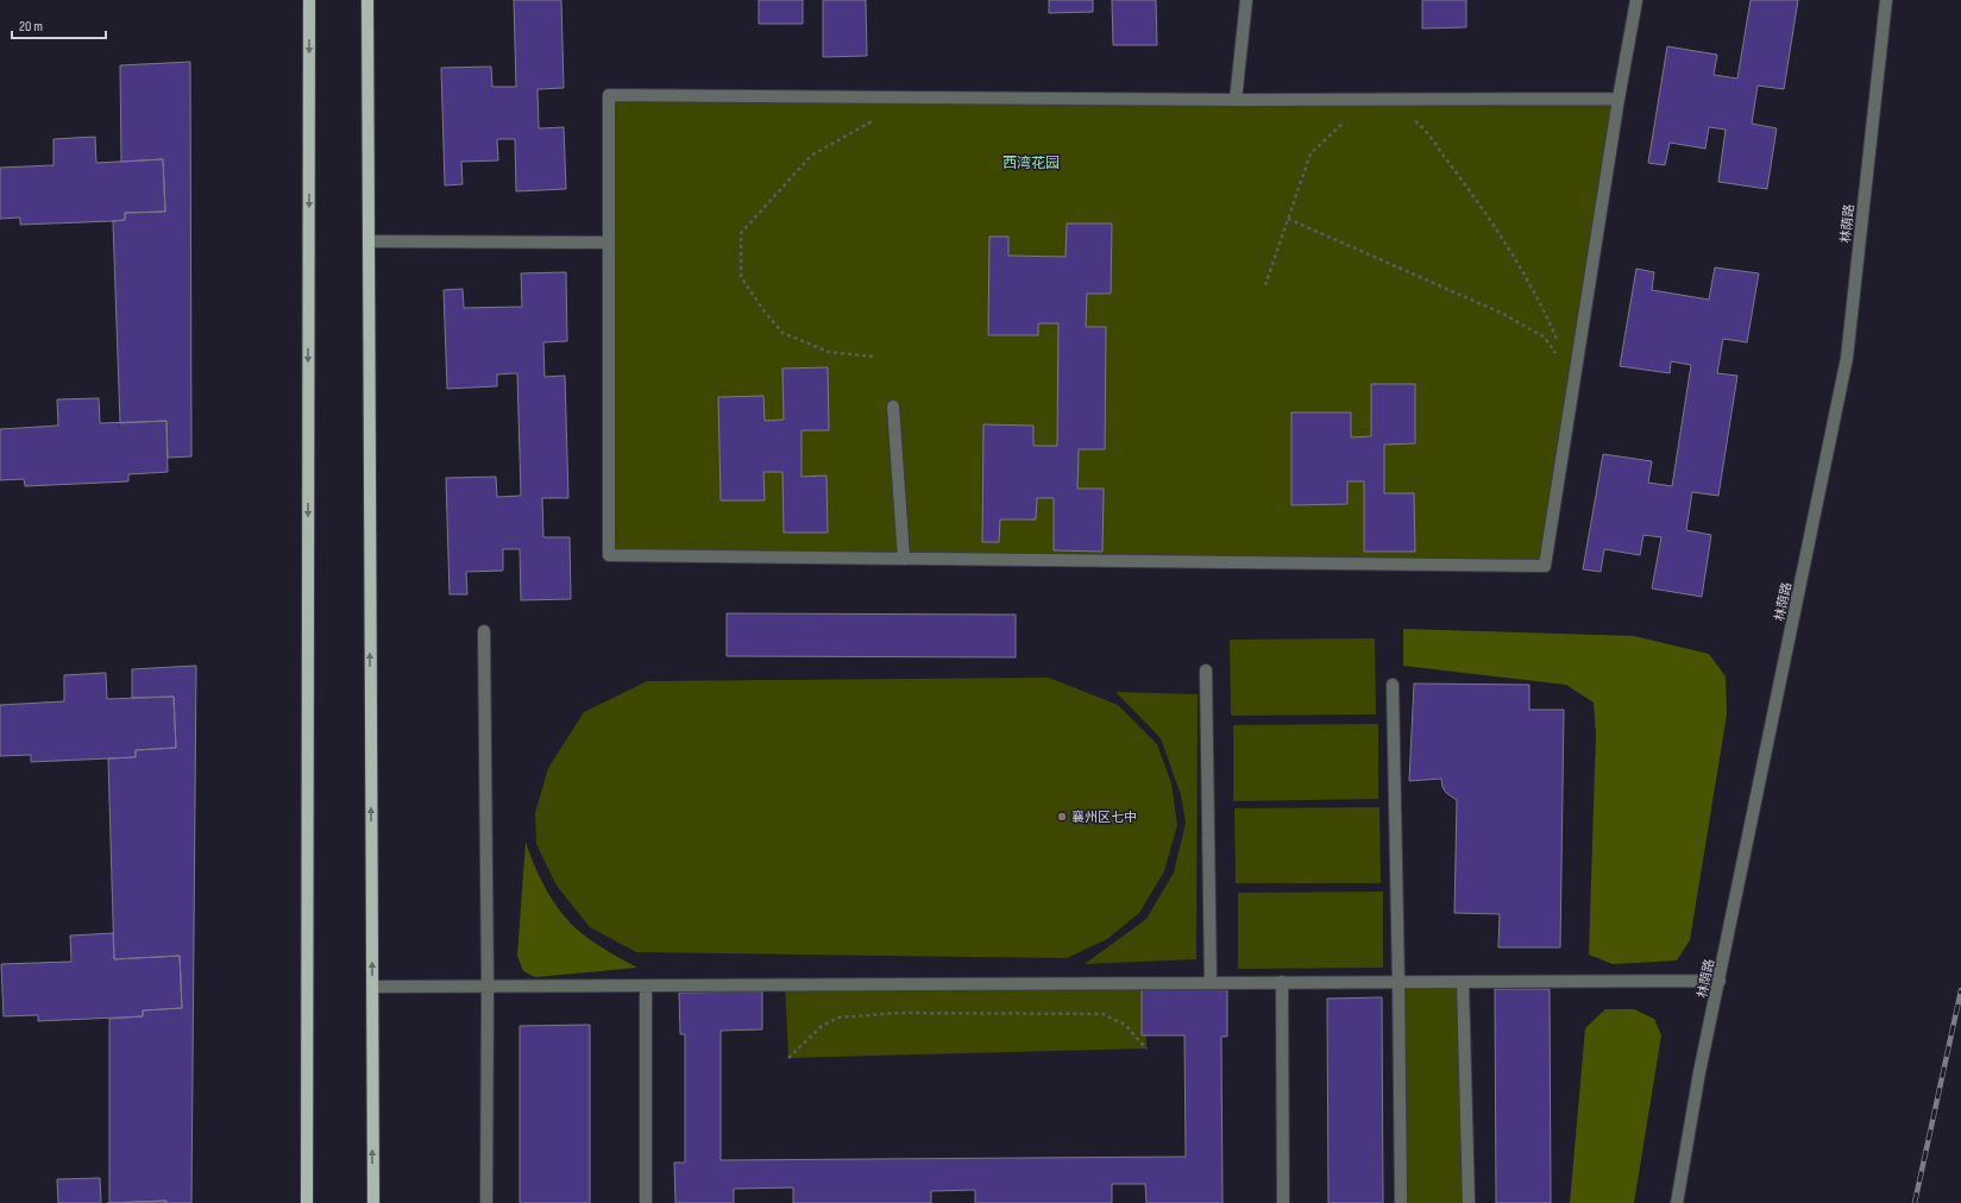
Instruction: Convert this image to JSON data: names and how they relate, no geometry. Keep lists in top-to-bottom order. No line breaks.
{"streets":{"street":["林荫路"]},"districts":["西湾花园"],"places":["襄州区七中"],"scale_bar":"20 m"}
